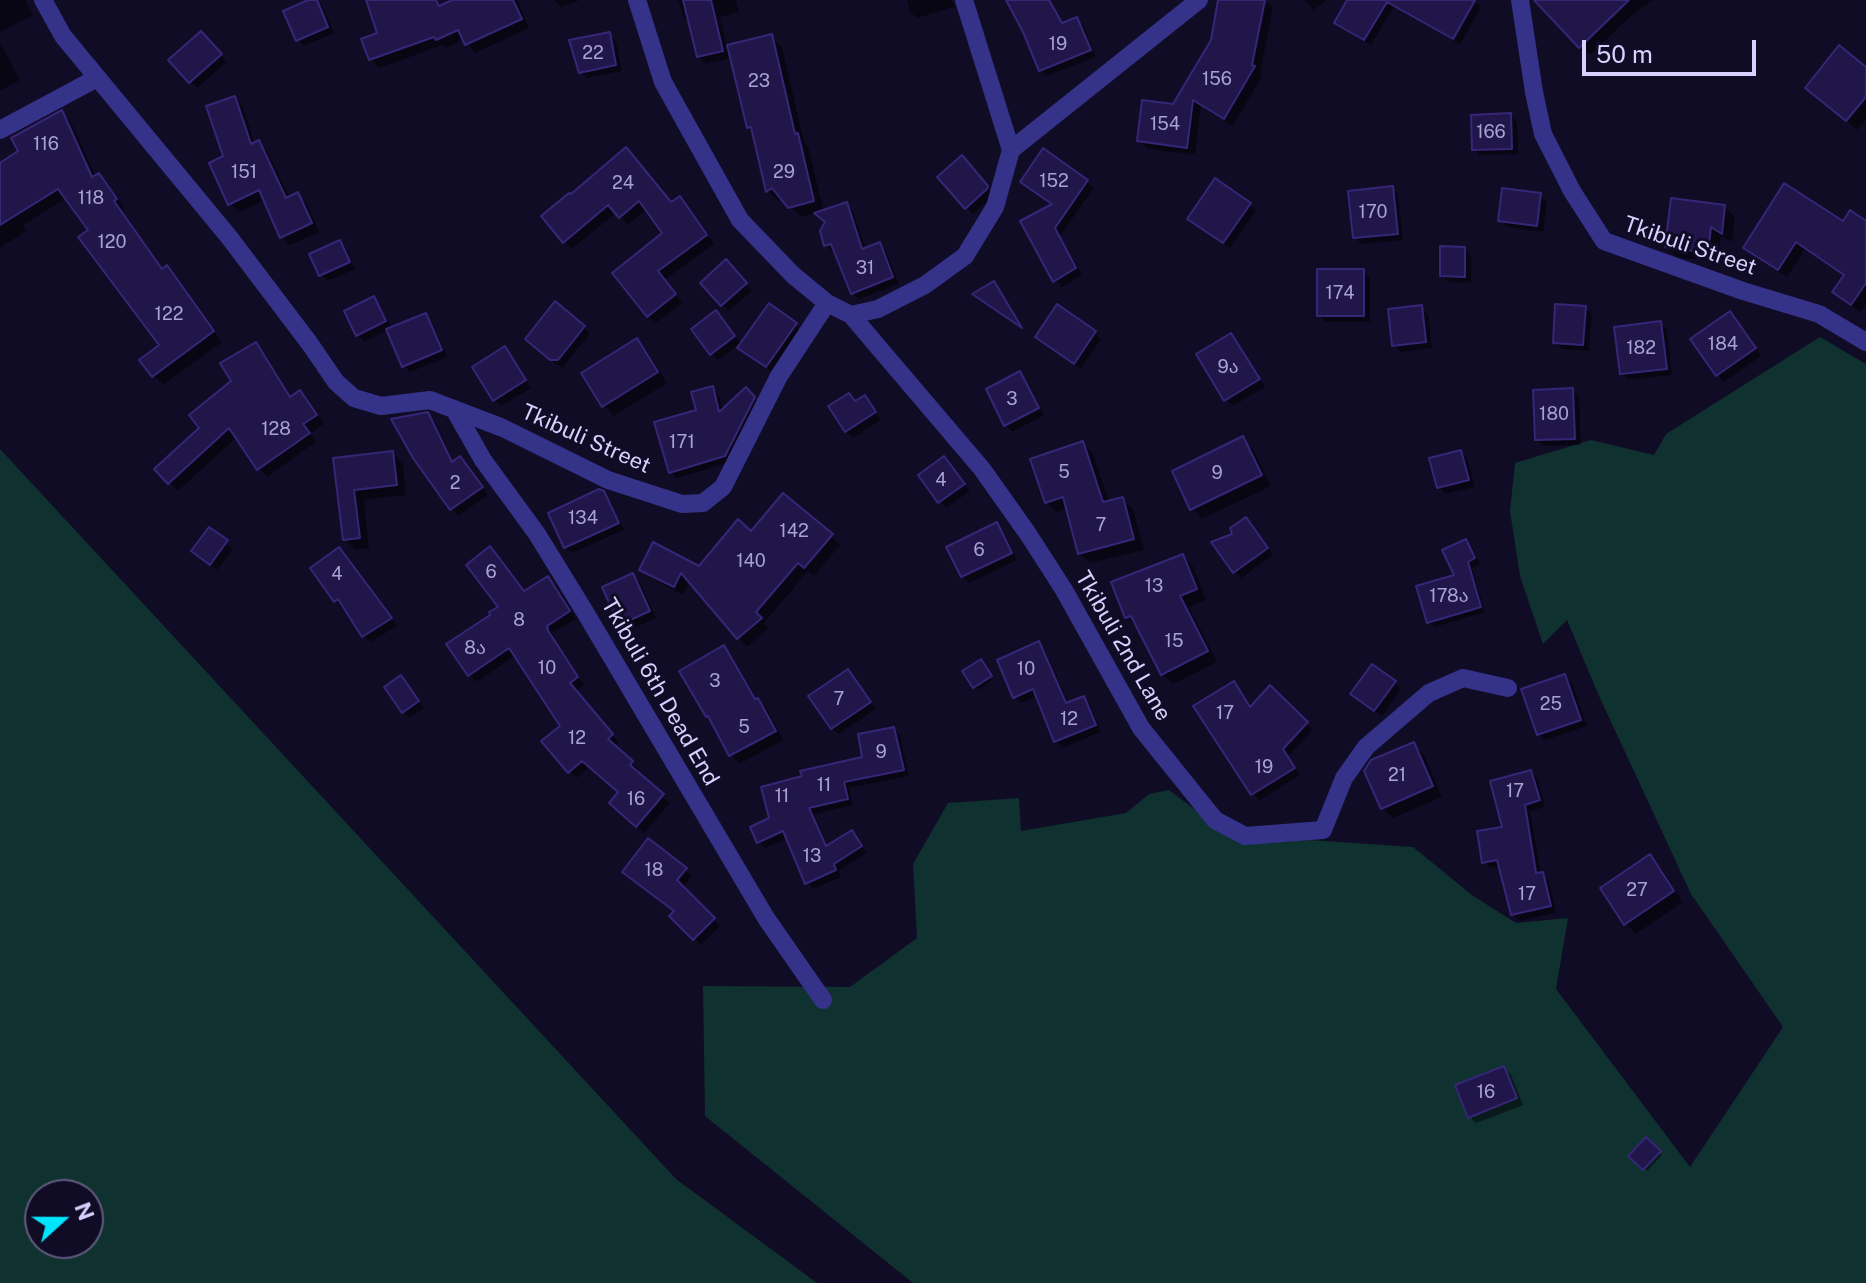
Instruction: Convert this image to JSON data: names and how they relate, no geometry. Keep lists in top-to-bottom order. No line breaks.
{"streets":{"street":["Tkibuli Street","Tkibuli 2nd Lane","Tkibuli 6th Dead End"]},"crossings":[["Tkibuli Street","Tkibuli 6th Dead End"]],"house_numbers":["19","22","156","23","154","166","116","151","29","152","24","118","170","120","31","174","122","184","182","9ა","3","180","128","171","5","9","4","2","134","7","142","6","140","6","4","13","178ა","8","15","8ა","10","10","3","7","25","17","12","5","12","9","19","21","11","17","11","16","13","18","27","17","16"],"scale_bar":"50 m","north":"right"}
